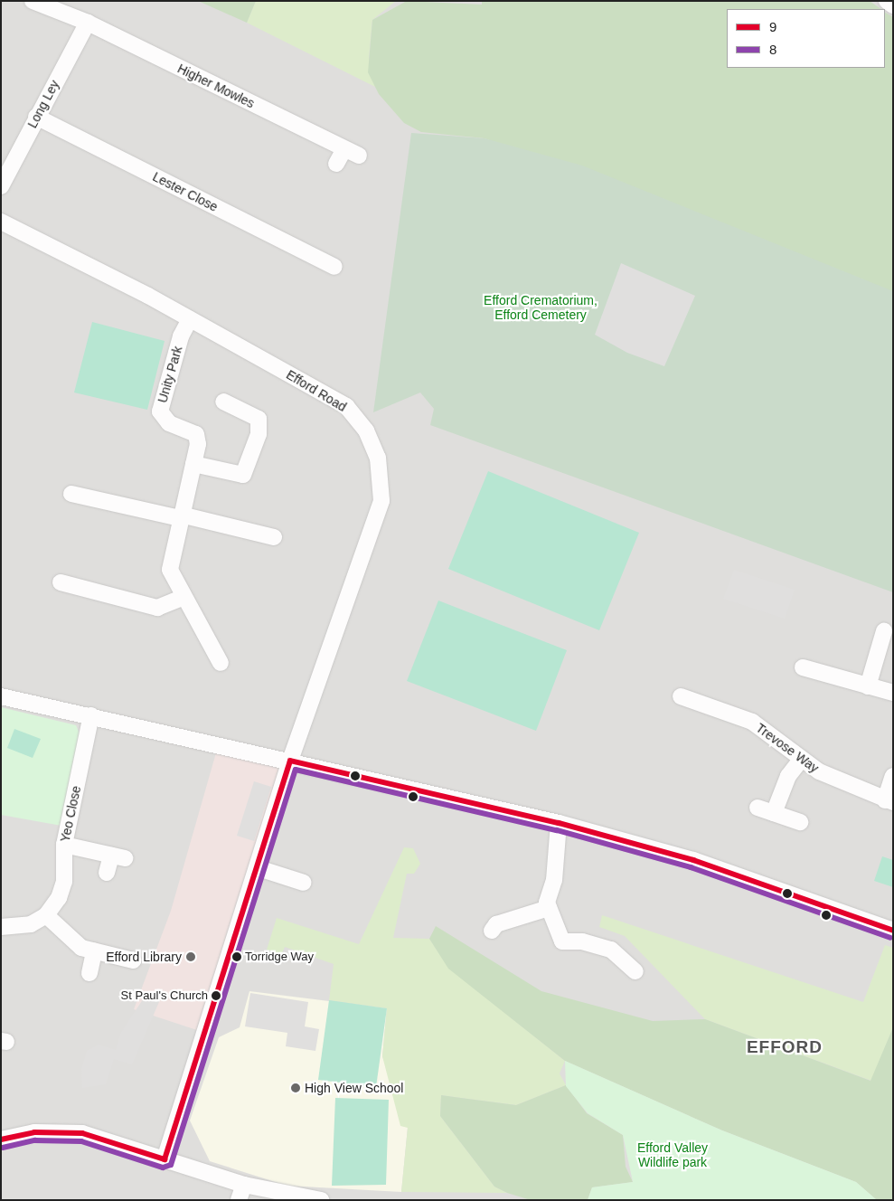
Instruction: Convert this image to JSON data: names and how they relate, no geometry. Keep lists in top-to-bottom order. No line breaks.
{"streets":{"street":["Higher Mowles","Long Ley","Lester Close","Unity Park","Efford Road","Trevose Way","Yeo Close"]},"crossings":[["Higher Mowles","Long Ley"],["Long Ley","Lester Close"],["Unity Park","Efford Road"]],"districts":["EFFORD"],"parks":["Efford Crematorium, Efford Cemetery","Efford Valley Wildlife park"],"places":["Efford Library","Torridge Way","St Paul's Church","High View School"],"lines":["transit line 9","transit line 8"],"legend":["9","8"]}
